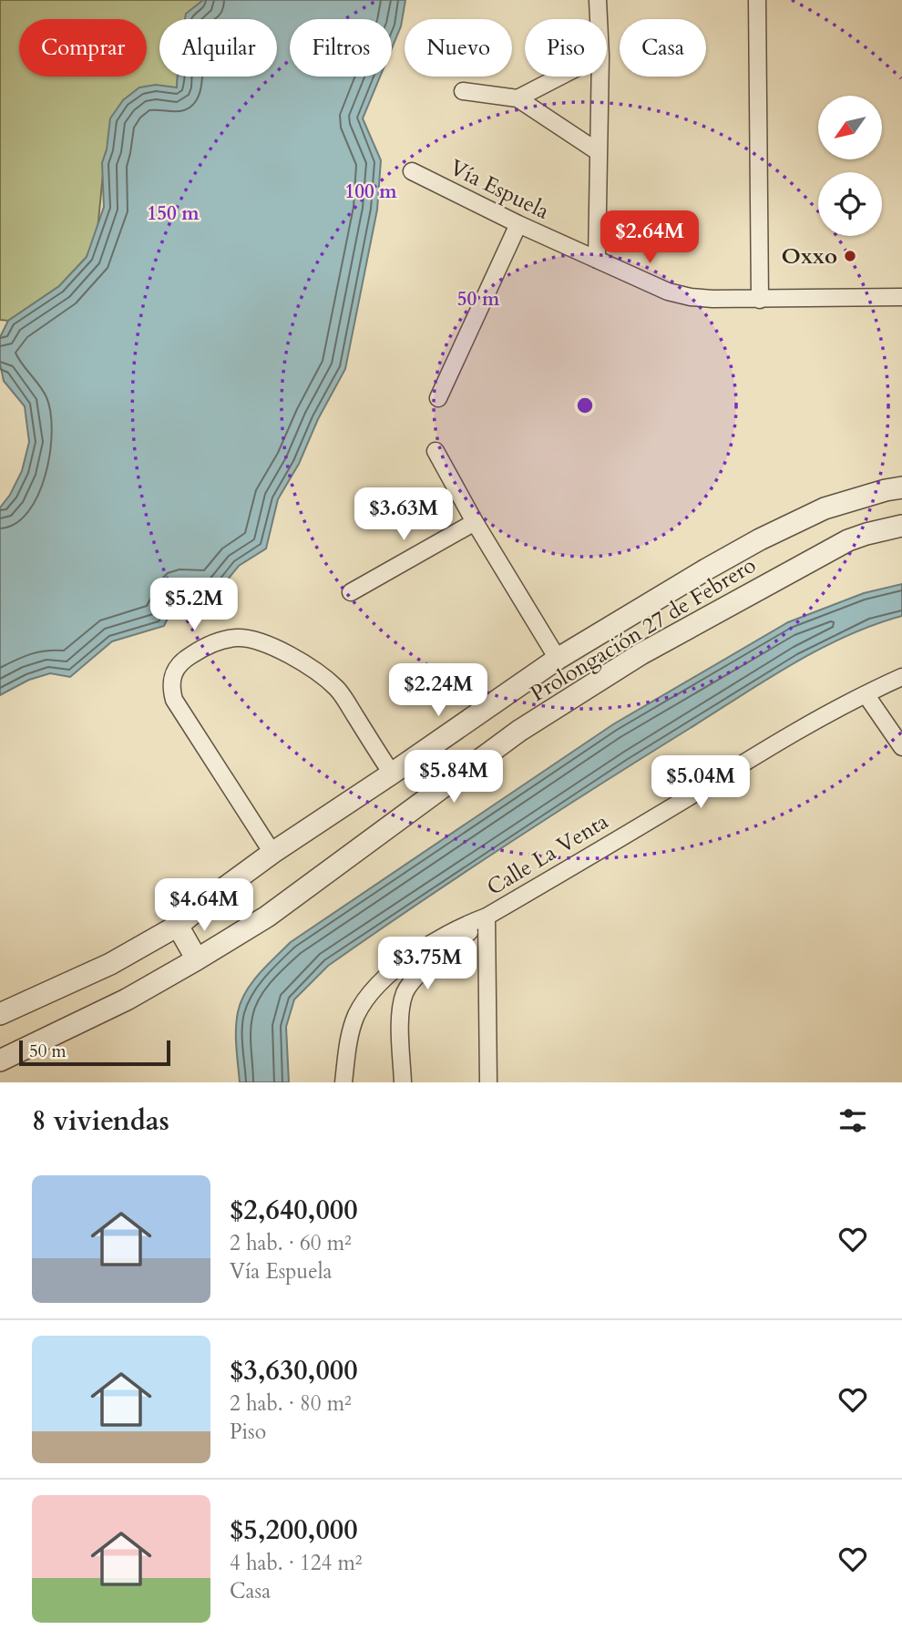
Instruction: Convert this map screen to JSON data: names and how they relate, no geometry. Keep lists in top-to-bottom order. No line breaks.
{"streets":{"street":["Vía Espuela","Prolongación 27 de Febrero","Calle La Venta"]},"places":["Oxxo"],"scale_bar":"50 m","north":"bottom left","page":{"chip":["Comprar","Alquilar","Filtros","Nuevo","Piso","Casa"],"price":["$2.64M","$3.63M","$5.2M","$2.24M","$5.84M","$5.04M","$4.64M","$3.75M"],"scale":"50 m","heading":"8 viviendas","list":[{"name":"$2,640,000","note":"2 hab. · 60 m² · Vía Espuela"},{"name":"$3,630,000","note":"2 hab. · 80 m² · Piso"},{"name":"$5,200,000","note":"4 hab. · 124 m² · Casa"}]},"rings":["100 m","150 m","50 m"]}
